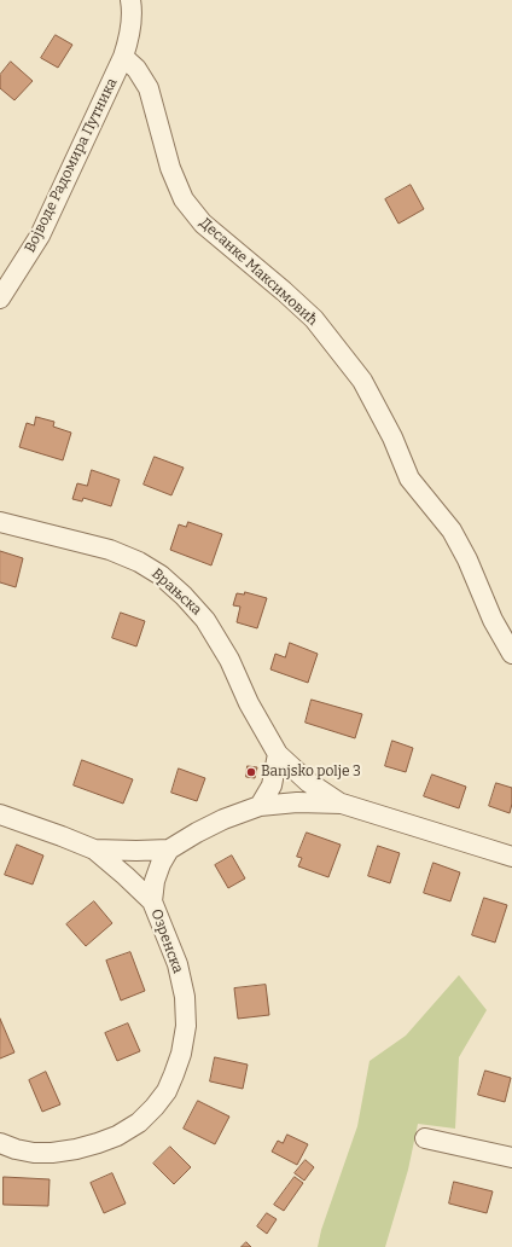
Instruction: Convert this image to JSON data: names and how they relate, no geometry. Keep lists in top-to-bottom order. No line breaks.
{"streets":{"street":["Војводе Радомира Путника","Десанке Максимовић","Врањска","Озренска"]},"crossings":[["Војводе Радомира Путника","Десанке Максимовић"],["Врањска","Озренска"]],"places":["Banjsko polje 3"]}
